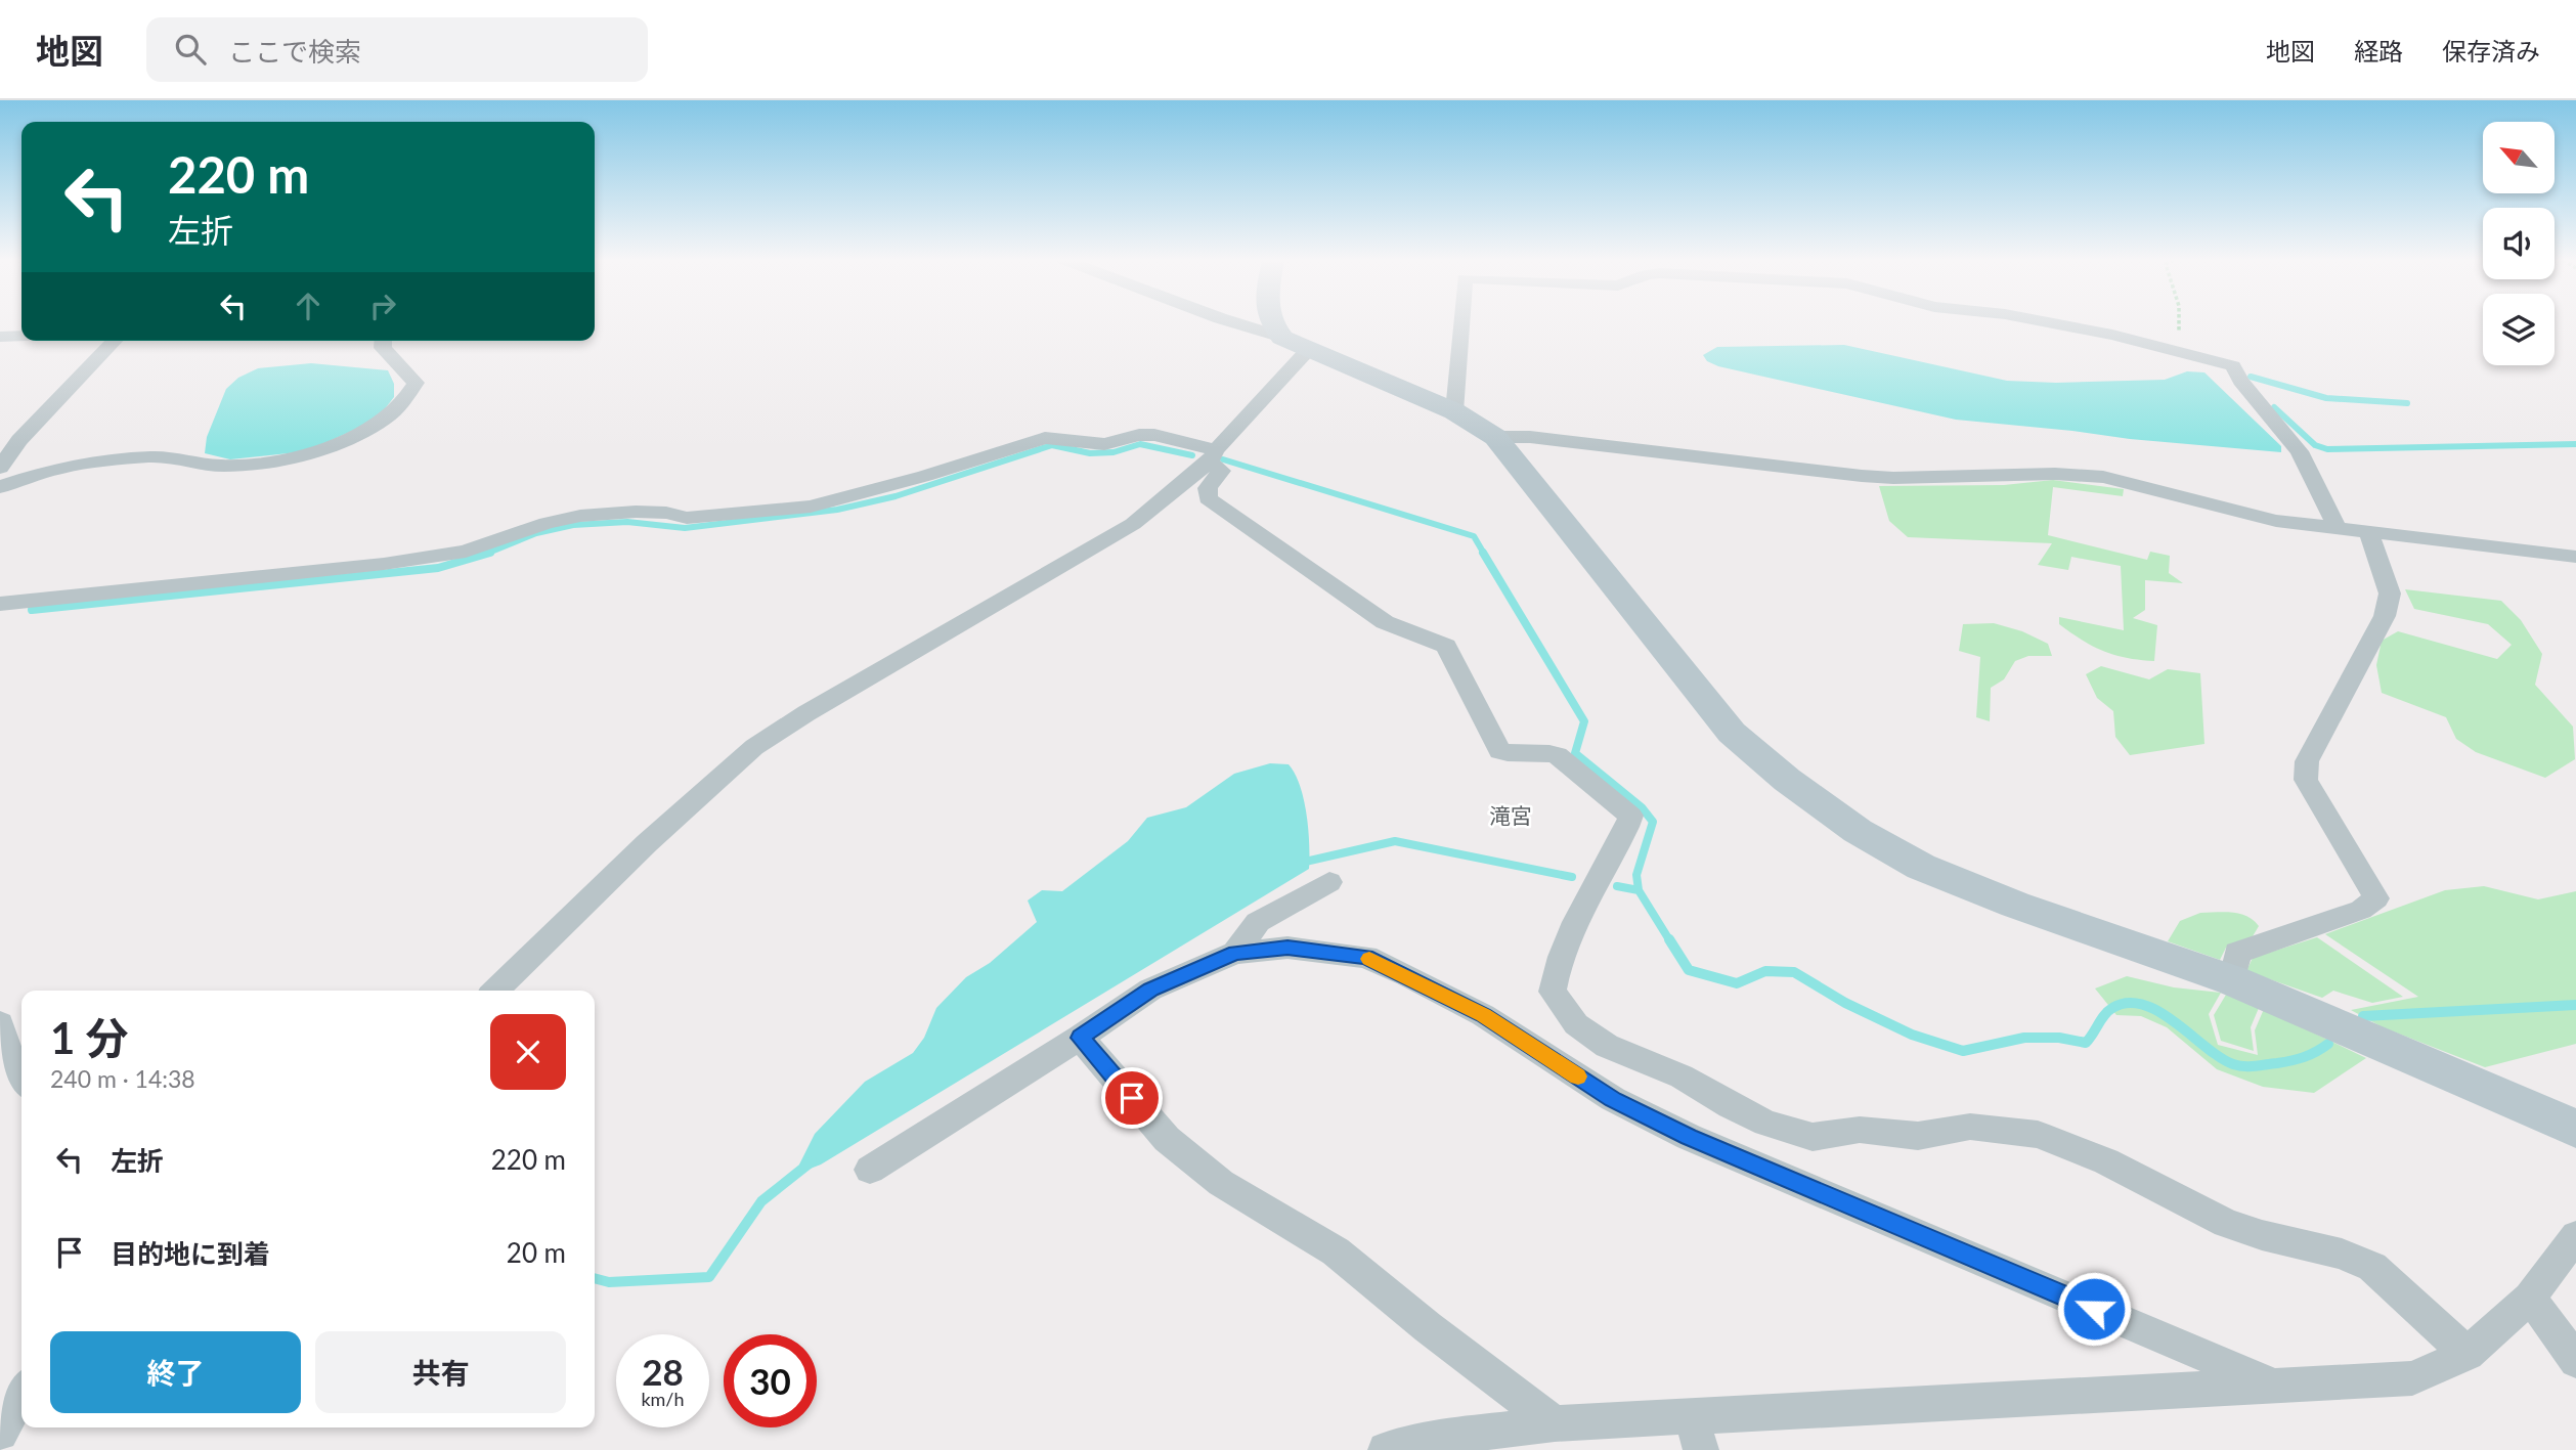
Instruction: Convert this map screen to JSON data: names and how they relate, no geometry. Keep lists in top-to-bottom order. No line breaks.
{"districts":["滝宮"],"north":"top left","page":{"header":"地図","search":"ここで検索","nav":["地図","経路","保存済み"],"turn":["220 m","左折"],"heading":["1 分","240 m · 14:38"],"list":[{"name":"左折","value":"220 m"},{"name":"目的地に到着","value":"20 m"}],"buttons":["終了","共有"],"speed":"28 km/h","limit":"30"}}
